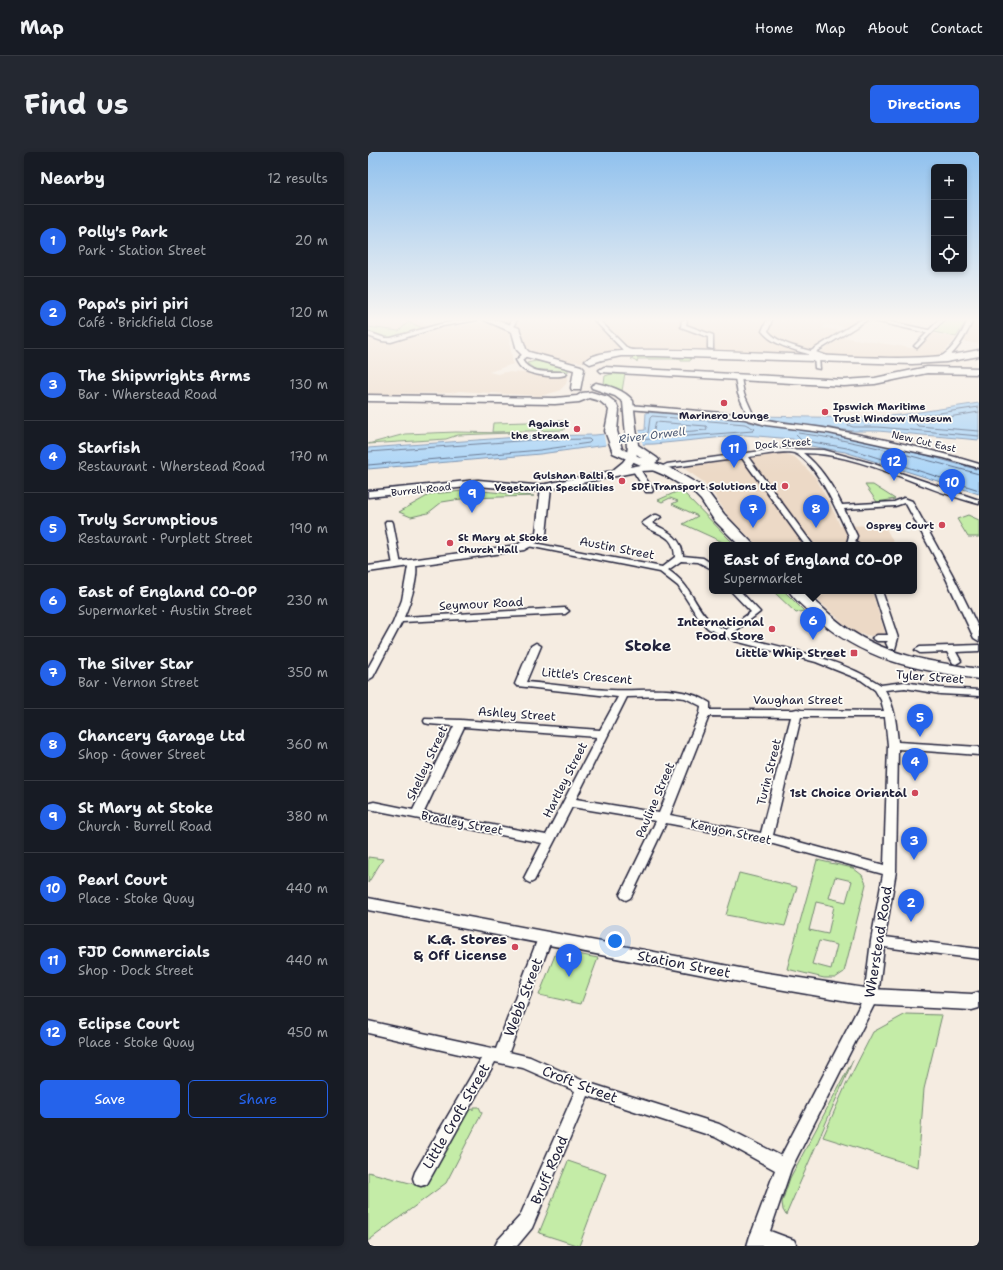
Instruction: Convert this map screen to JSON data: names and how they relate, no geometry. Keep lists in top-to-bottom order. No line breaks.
{"streets":{"main road":["Burrell Road"],"street":["New Cut East","Dock Street","Austin Street","Seymour Road","Little's Crescent","Tyler Street","Vaughan Street","Ashley Street","Shelley Street","Turin Street","Hartley Street","Pauline Street","Bradley Street","Kenyon Street","Wherstead Road","Station Street","Webb Street","Croft Street","Little Croft Street","Bruff Road"]},"crossings":[["Austin Street","Tyler Street"],["Austin Street","Wherstead Road"],["Little's Crescent","Vaughan Street"],["Little's Crescent","Hartley Street"],["Little's Crescent","Pauline Street"],["Tyler Street","Wherstead Road"],["Vaughan Street","Turin Street"],["Vaughan Street","Pauline Street"],["Vaughan Street","Wherstead Road"],["Ashley Street","Shelley Street"],["Ashley Street","Hartley Street"],["Shelley Street","Bradley Street"],["Turin Street","Kenyon Street"],["Hartley Street","Bradley Street"],["Hartley Street","Kenyon Street"],["Pauline Street","Kenyon Street"],["Kenyon Street","Wherstead Road"],["Wherstead Road","Station Street"],["Wherstead Road","Croft Street"],["Station Street","Webb Street"],["Webb Street","Croft Street"],["Webb Street","Little Croft Street"],["Croft Street","Little Croft Street"],["Croft Street","Bruff Road"]],"districts":["Stoke"],"water":["River Orwell"],"places":{"other":["Marinero Lounge","Ipswich Maritime Trust Window Museum","Against the stream","Gulshan Balti & Vegetarian Specialities","SDF Transport Solutions Ltd","Osprey Court","St Mary at Stoke Church Hall","International Food Store","1st Choice Oriental","K.G. Stores & Off License"],"transit":["Little Whip Street"]},"page":{"header":"Map","nav":["Home","Map","About","Contact"],"title":"Find us","buttons":["Directions",["Save","Share"]],"heading":["Nearby","12 results"],"map_buttons":["+","−"],"list":[{"mark":"1","name":"Polly's Park","note":"Park · Station Street","value":"20 m"},{"mark":"2","name":"Papa's piri piri","note":"Café · Brickfield Close","value":"120 m"},{"mark":"3","name":"The Shipwrights Arms","note":"Bar · Wherstead Road","value":"130 m"},{"mark":"4","name":"Starfish","note":"Restaurant · Wherstead Road","value":"170 m"},{"mark":"5","name":"Truly Scrumptious","note":"Restaurant · Purplett Street","value":"190 m"},{"mark":"6","name":"East of England CO-OP","note":"Supermarket · Austin Street","value":"230 m"},{"mark":"7","name":"The Silver Star","note":"Bar · Vernon Street","value":"350 m"},{"mark":"8","name":"Chancery Garage Ltd","note":"Shop · Gower Street","value":"360 m"},{"mark":"9","name":"St Mary at Stoke","note":"Church · Burrell Road","value":"380 m"},{"mark":"10","name":"Pearl Court","note":"Place · Stoke Quay","value":"440 m"},{"mark":"11","name":"FJD Commercials","note":"Shop · Dock Street","value":"440 m"},{"mark":"12","name":"Eclipse Court","note":"Place · Stoke Quay","value":"450 m"}],"pins":["11","12","10","9","7","8","6","5","4","3","2","1"],"popup":["East of England CO-OP","Supermarket"]}}
